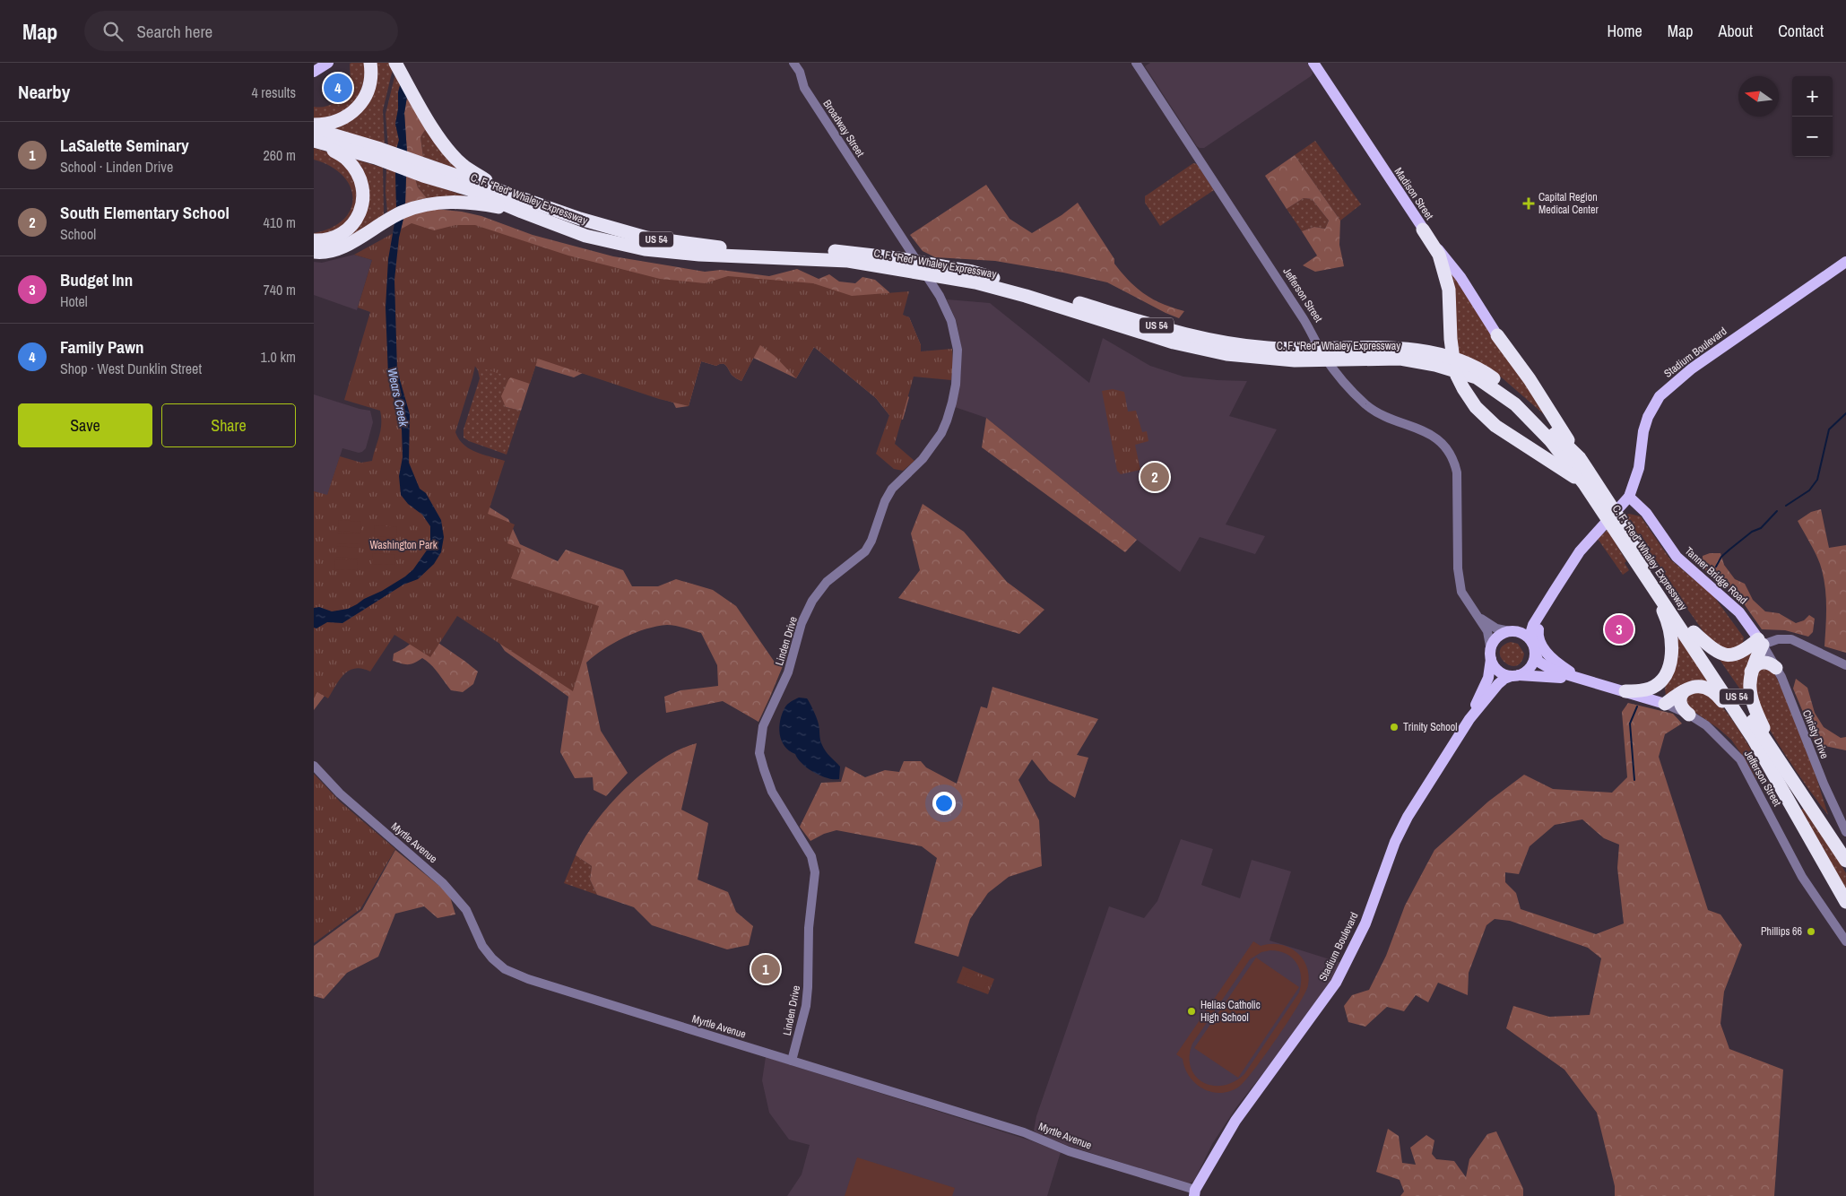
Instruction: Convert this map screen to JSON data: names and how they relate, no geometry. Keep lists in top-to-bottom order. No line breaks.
{"streets":{"highway":["C. F. “Red” Whaley Expressway","US 54"],"main road":["Madison Street","Jefferson Street","Stadium Boulevard","Tanner Bridge Road"],"street":["Broadway Street","Linden Drive","Christy Drive","Myrtle Avenue"]},"crossings":[["Broadway Street","Linden Drive"],["Stadium Boulevard","Tanner Bridge Road"],["Stadium Boulevard","Myrtle Avenue"],["Tanner Bridge Road","Christy Drive"],["Linden Drive","Myrtle Avenue"]],"water":["Wears Creek"],"parks":["Washington Park"],"places":{"health":["Capital Region Medical Center"],"other":["Trinity School","Phillips 66","Helias Catholic High School"]},"north":"left","page":{"header":"Map","search":"Search here","nav":["Home","Map","About","Contact"],"heading":["Nearby","4 results"],"pins":["4","2","3","1"],"map_buttons":["+","−"],"list":[{"mark":"1","name":"LaSalette Seminary","note":"School · Linden Drive","value":"260 m"},{"mark":"2","name":"South Elementary School","note":"School","value":"410 m"},{"mark":"3","name":"Budget Inn","note":"Hotel","value":"740 m"},{"mark":"4","name":"Family Pawn","note":"Shop · West Dunklin Street","value":"1.0 km"}],"buttons":["Save","Share"]}}
